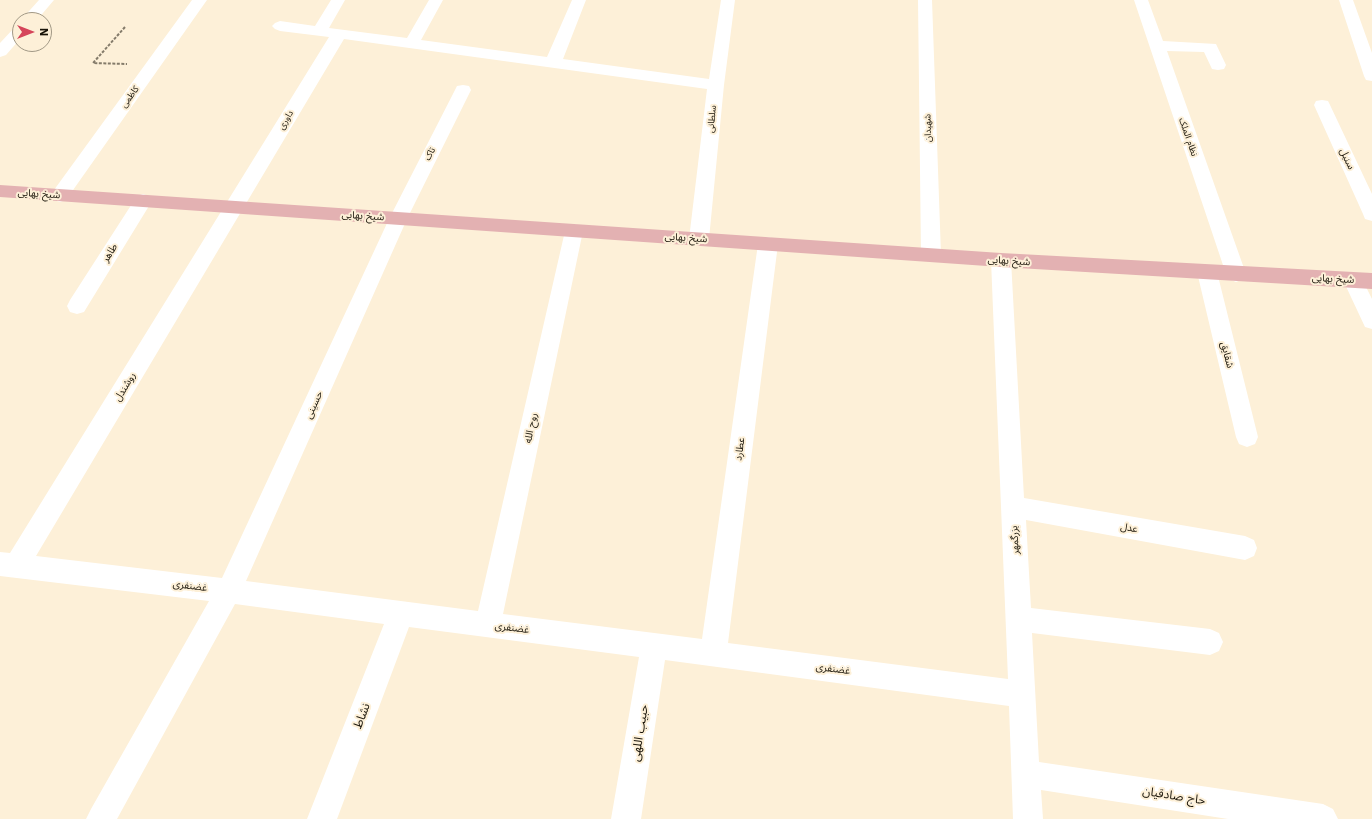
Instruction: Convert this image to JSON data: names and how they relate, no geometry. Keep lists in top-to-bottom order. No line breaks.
{"streets":{"main road":["شیخ بهایی"],"street":["کاظمی","سلطانی","داوری","شهیدان","نظام الملک","تاک","سنبل","طاهر","شقایق","روشندل","حسینی","روح الله","عطارد","عدل","بزرگمهر","غضنفری","نشاط","حبیب اللهی","حاج صادقیان"]},"crossings":[["کاظمی","شیخ بهایی"],["سلطانی","شیخ بهایی"],["داوری","شیخ بهایی"],["داوری","روشندل"],["شهیدان","شیخ بهایی"],["نظام الملک","شیخ بهایی"],["تاک","شیخ بهایی"],["تاک","حسینی"],["شیخ بهایی","طاهر"],["شیخ بهایی","شقایق"],["شیخ بهایی","روشندل"],["شیخ بهایی","حسینی"],["شیخ بهایی","روح الله"],["شیخ بهایی","عطارد"],["شیخ بهایی","بزرگمهر"],["روشندل","غضنفری"],["حسینی","غضنفری"],["روح الله","غضنفری"],["عطارد","غضنفری"],["عدل","بزرگمهر"],["بزرگمهر","غضنفری"],["بزرگمهر","حاج صادقیان"],["غضنفری","نشاط"],["غضنفری","حبیب اللهی"]],"north":"right"}
